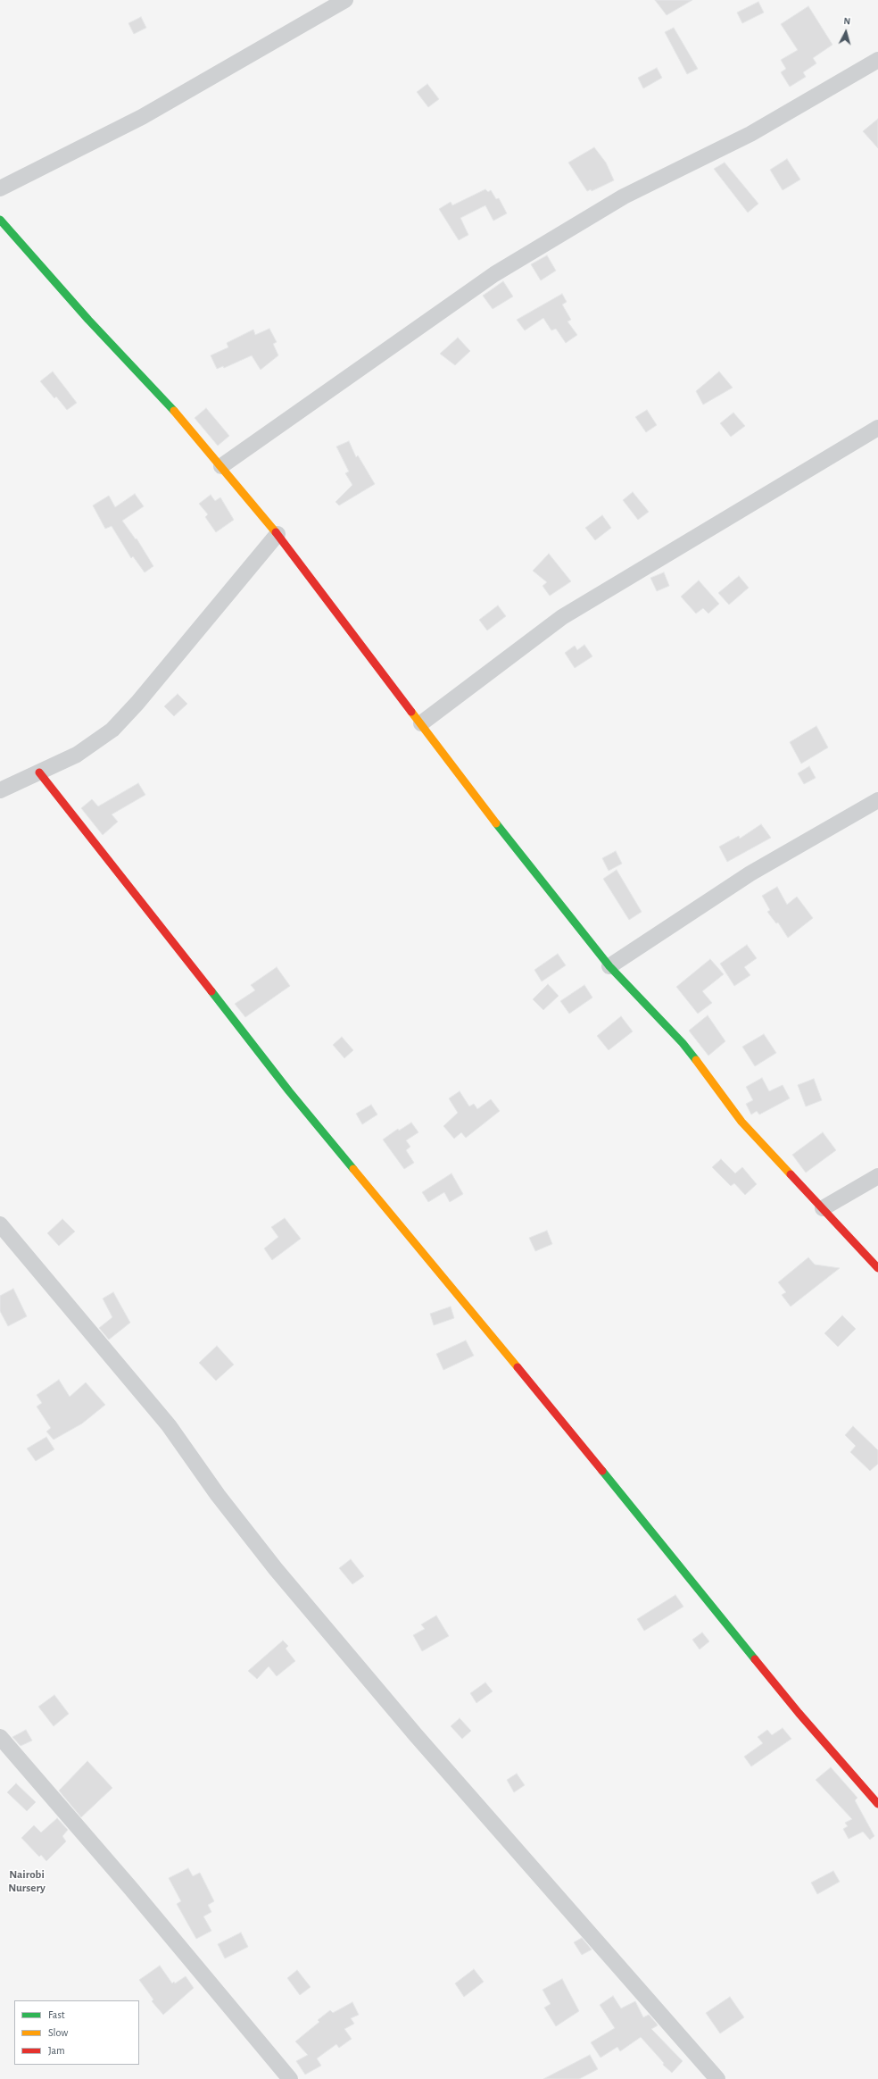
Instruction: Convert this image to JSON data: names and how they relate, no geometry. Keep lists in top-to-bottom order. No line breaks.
{"districts":["Nairobi Nursery"],"legend":["Fast","Slow","Jam"],"north":"top"}
